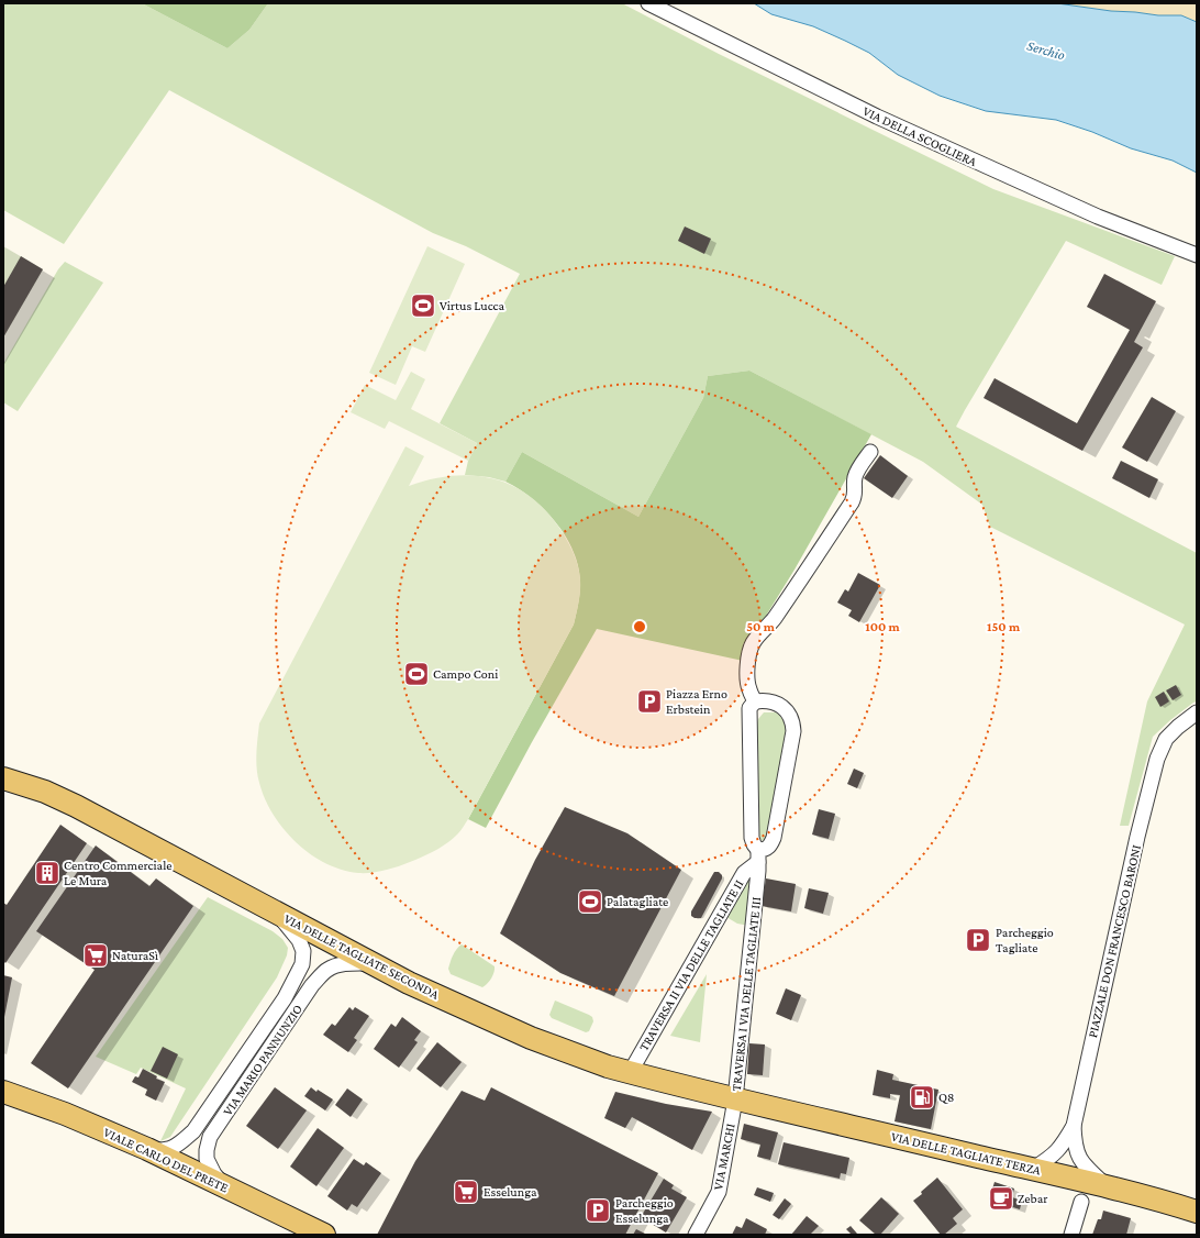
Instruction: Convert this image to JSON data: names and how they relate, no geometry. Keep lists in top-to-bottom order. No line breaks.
{"streets":{"main road":["VIA DELLE TAGLIATE SECONDA","VIA DELLE TAGLIATE TERZA","VIALE CARLO DEL PRETE"],"street":["VIA DELLA SCOGLIERA","PIAZZALE DON FRANCESCO BARONI","TRAVERSA II VIA DELLE TAGLIATE II","TRAVERSA I VIA DELLE TAGLIATE III","VIA MARIO PANNUNZIO","VIA MARCHI"]},"crossings":[["PIAZZALE DON FRANCESCO BARONI","VIA DELLE TAGLIATE TERZA"],["VIA DELLE TAGLIATE SECONDA","TRAVERSA II VIA DELLE TAGLIATE II"],["VIA DELLE TAGLIATE SECONDA","TRAVERSA I VIA DELLE TAGLIATE III"],["VIA DELLE TAGLIATE SECONDA","VIA MARIO PANNUNZIO"],["VIA DELLE TAGLIATE SECONDA","VIA DELLE TAGLIATE TERZA"],["VIA DELLE TAGLIATE SECONDA","VIA MARCHI"],["TRAVERSA II VIA DELLE TAGLIATE II","TRAVERSA I VIA DELLE TAGLIATE III"],["TRAVERSA I VIA DELLE TAGLIATE III","VIA DELLE TAGLIATE TERZA"],["TRAVERSA I VIA DELLE TAGLIATE III","VIA MARCHI"],["VIA MARIO PANNUNZIO","VIALE CARLO DEL PRETE"],["VIA DELLE TAGLIATE TERZA","VIA MARCHI"]],"water":["Serchio"],"places":{"sports":["Virtus Lucca","Campo Coni","Palatagliate"],"parking":["Piazza Erno Erbstein","Parcheggio Tagliate","Parcheggio Esselunga"],"building":["Centro Commerciale Le Mura"],"supermarket":["NaturaSì","Esselunga"],"fuel station":["Q8"],"cafe":["Zebar"]},"rings":["50 m","100 m","150 m"]}
